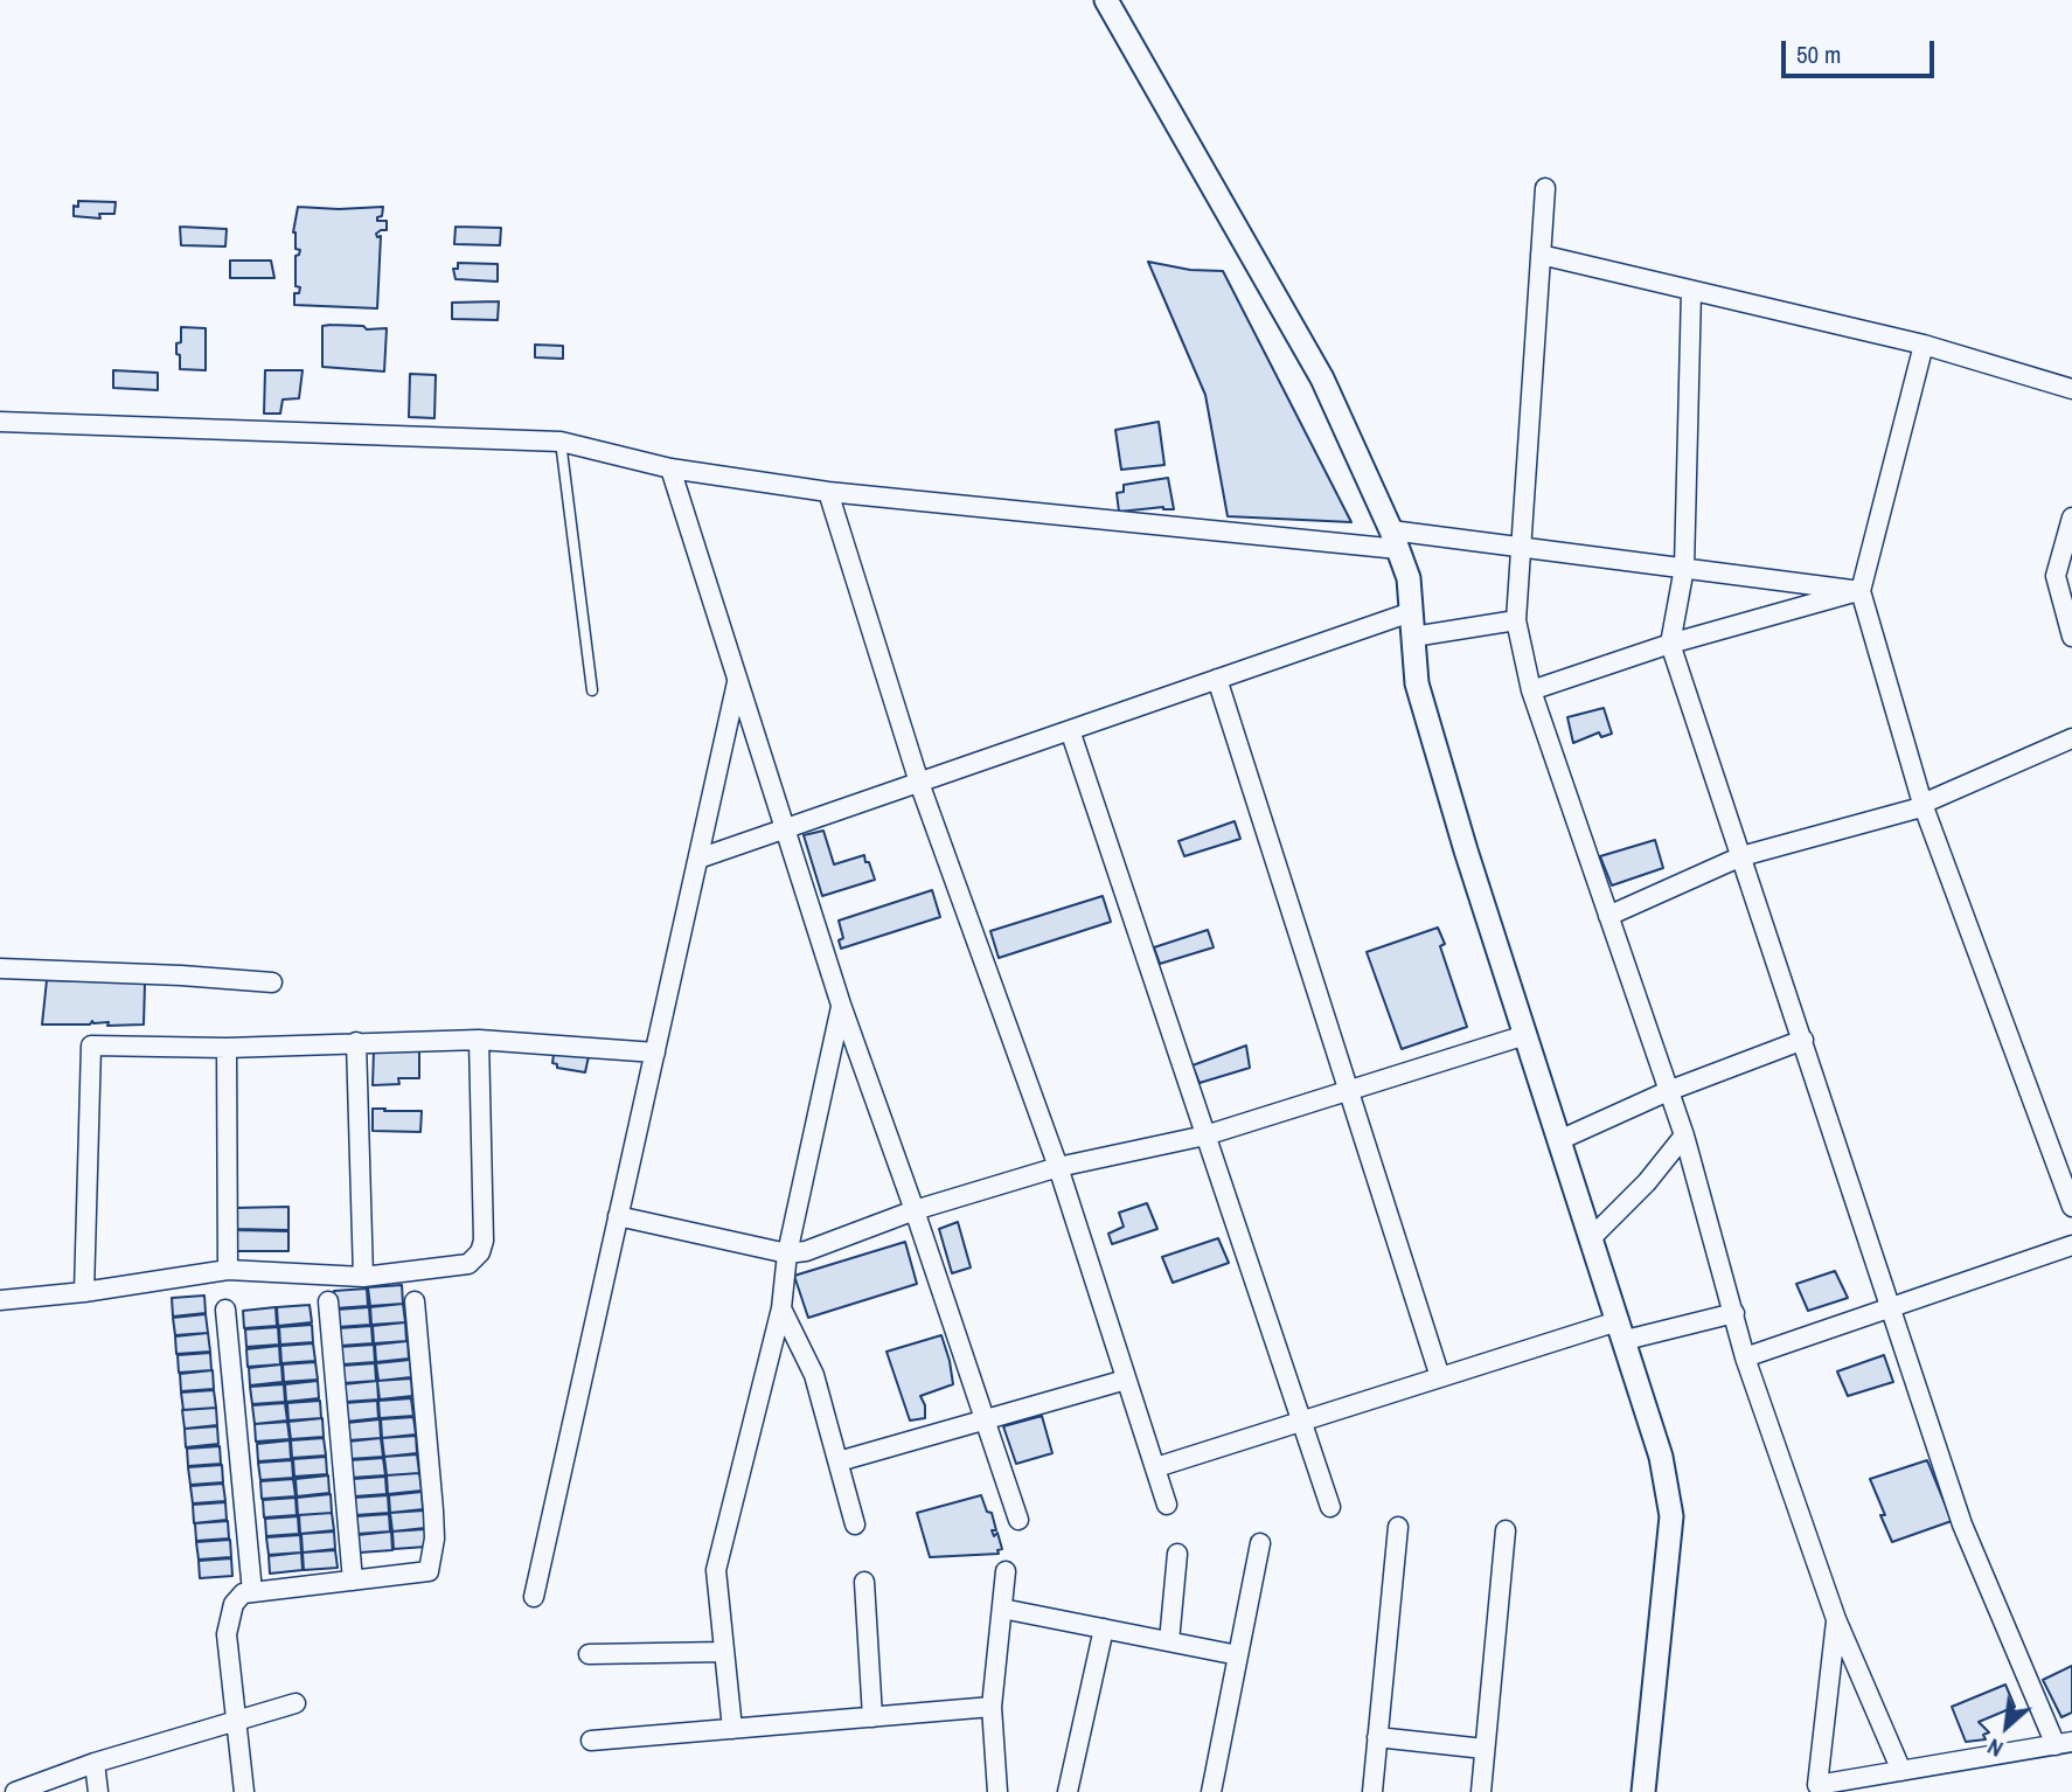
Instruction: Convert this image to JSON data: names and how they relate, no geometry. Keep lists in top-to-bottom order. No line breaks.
{"scale_bar":"50 m","north":"bottom left"}
